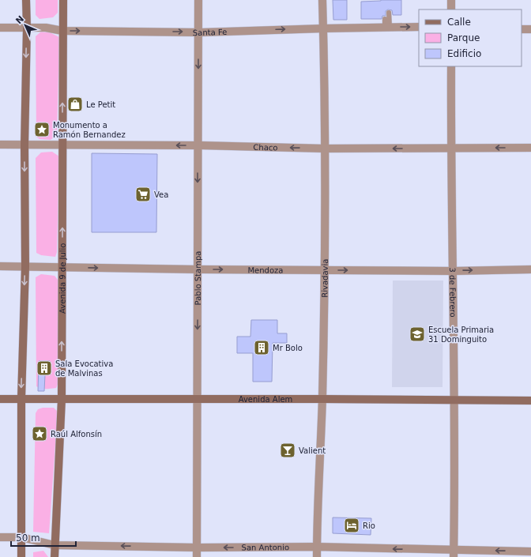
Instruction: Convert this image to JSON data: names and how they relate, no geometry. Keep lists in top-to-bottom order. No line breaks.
{"streets":{"main road":["Avenida 9 de Julio","Avenida Alem"],"street":["Santa Fe","Chaco","Mendoza","Pablo Stampa","Rivadavia","3 de Febrero","San Antonio"]},"crossings":[["Santa Fe","Avenida 9 de Julio"],["Santa Fe","Pablo Stampa"],["Santa Fe","Rivadavia"],["Chaco","Avenida 9 de Julio"],["Chaco","Pablo Stampa"],["Chaco","Rivadavia"],["Chaco","3 de Febrero"],["Mendoza","Avenida 9 de Julio"],["Mendoza","Pablo Stampa"],["Mendoza","Rivadavia"],["Mendoza","3 de Febrero"],["Avenida 9 de Julio","Avenida Alem"],["Avenida 9 de Julio","San Antonio"],["Pablo Stampa","Avenida Alem"],["Pablo Stampa","San Antonio"],["Rivadavia","Avenida Alem"],["Rivadavia","San Antonio"],["3 de Febrero","Avenida Alem"],["3 de Febrero","San Antonio"]],"one_way":["Santa Fe","Chaco","Mendoza","Pablo Stampa","San Antonio"],"places":{"shop":["Le Petit"],"place":["Monumento a Ramón Bernandez","Raúl Alfonsín"],"supermarket":["Vea"],"school or university":["Escuela Primaria 31 Dominguito"],"building":["Mr Bolo","Sala Evocativa de Malvinas"],"bar":["Valient"],"hotel":["Rio"]},"legend":["Calle","Parque","Edificio"],"scale_bar":"50 m","north":"top left"}
